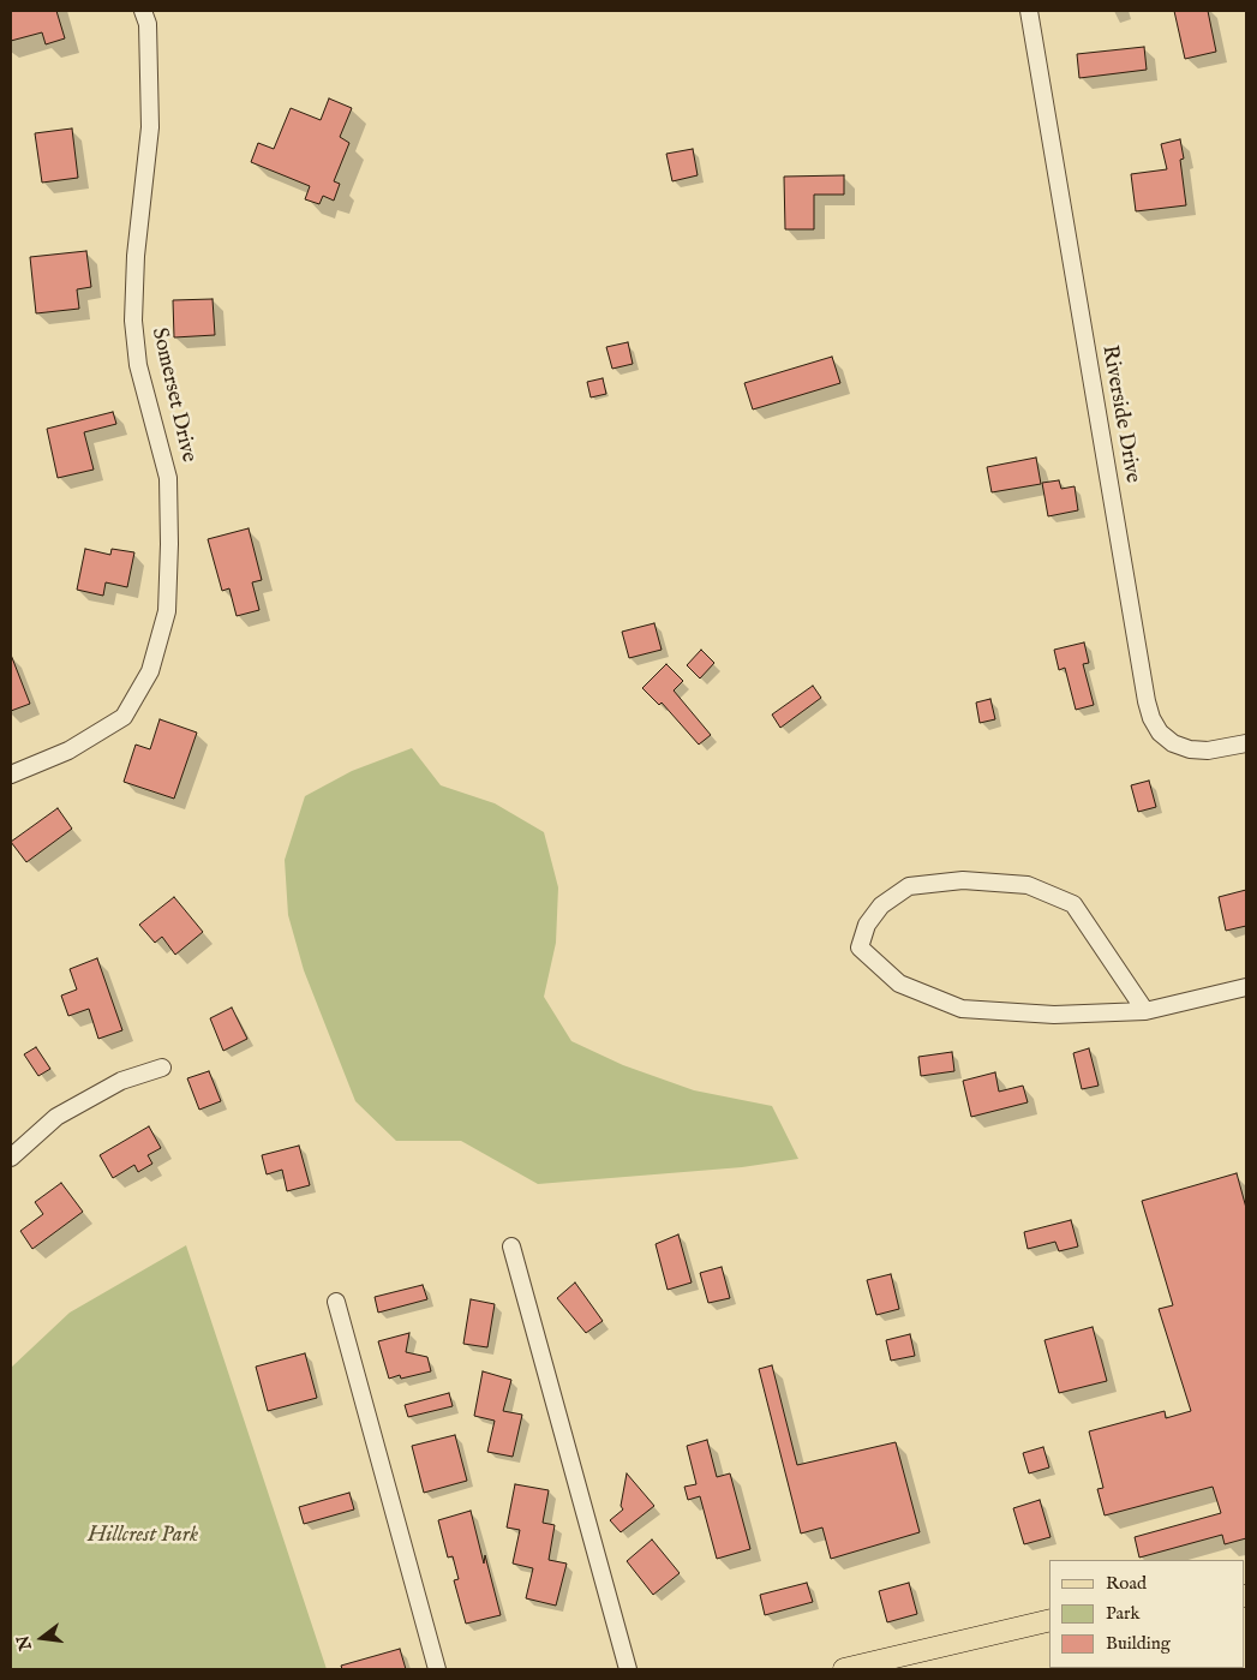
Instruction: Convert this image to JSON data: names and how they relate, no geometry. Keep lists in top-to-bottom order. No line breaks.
{"streets":{"street":["Somerset Drive","Riverside Drive"]},"parks":["Hillcrest Park"],"legend":["Road","Park","Building"],"north":"left"}
